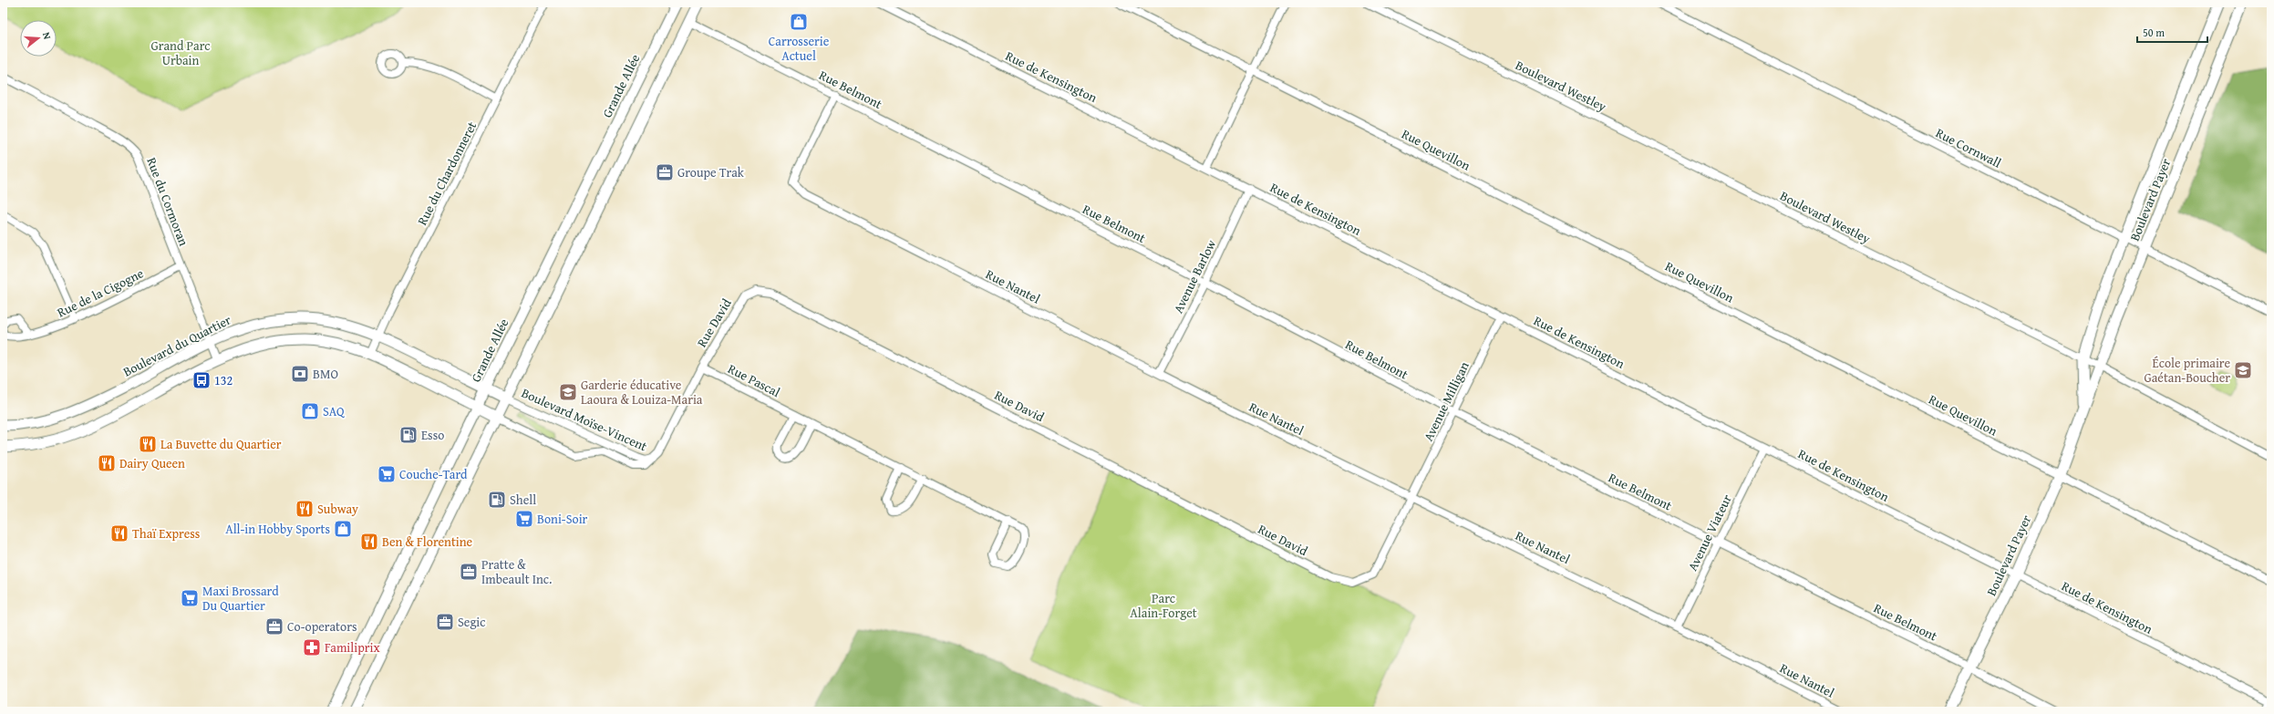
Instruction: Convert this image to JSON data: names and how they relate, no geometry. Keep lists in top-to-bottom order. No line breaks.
{"streets":{"main road":["Grande Allée","Boulevard Payer","Boulevard du Quartier"],"street":["Rue de Kensington","Boulevard Westley","Rue Belmont","Rue Cornwall","Rue Quevillon","Rue du Chardonneret","Rue du Cormoran","Avenue Barlow","Rue Nantel","Rue de la Cigogne","Rue David","Rue Pascal","Avenue Milligan","Boulevard Moïse-Vincent","Avenue Viateur"]},"crossings":[["Rue de Kensington","Boulevard Payer"],["Rue de Kensington","Avenue Barlow"],["Rue de Kensington","Avenue Milligan"],["Rue de Kensington","Avenue Viateur"],["Grande Allée","Boulevard du Quartier"],["Boulevard Westley","Boulevard Payer"],["Rue Belmont","Boulevard Payer"],["Rue Belmont","Avenue Barlow"],["Rue Belmont","Rue Nantel"],["Rue Belmont","Avenue Milligan"],["Rue Belmont","Avenue Viateur"],["Rue Cornwall","Boulevard Payer"],["Rue Quevillon","Boulevard Payer"],["Rue du Chardonneret","Boulevard du Quartier"],["Rue du Cormoran","Rue de la Cigogne"],["Rue du Cormoran","Boulevard du Quartier"],["Avenue Barlow","Rue Nantel"],["Rue Nantel","Rue David"],["Rue Nantel","Avenue Milligan"],["Rue Nantel","Avenue Viateur"],["Rue David","Rue Pascal"],["Rue David","Avenue Milligan"],["Rue David","Boulevard Moïse-Vincent"],["Boulevard du Quartier","Boulevard Moïse-Vincent"]],"parks":["Grand Parc Urbain","Parc Alain-Forget"],"places":{"shop":["Carrosserie Actuel","SAQ","All-in Hobby Sports"],"office":["Groupe Trak","Pratte & Imbeault Inc.","Segic","Co-operators"],"school or university":["École primaire Gaétan-Boucher","Garderie éducative Laoura & Louiza-Maria"],"bank":["BMO"],"bus stop":["132"],"fuel station":["Esso","Shell"],"restaurant":["La Buvette du Quartier","Dairy Queen","Subway","Thaï Express","Ben & Florentine"],"supermarket":["Couche-Tard","Boni-Soir","Maxi Brossard Du Quartier"],"pharmacy":["Familiprix"]},"scale_bar":"50 m","north":"right"}
